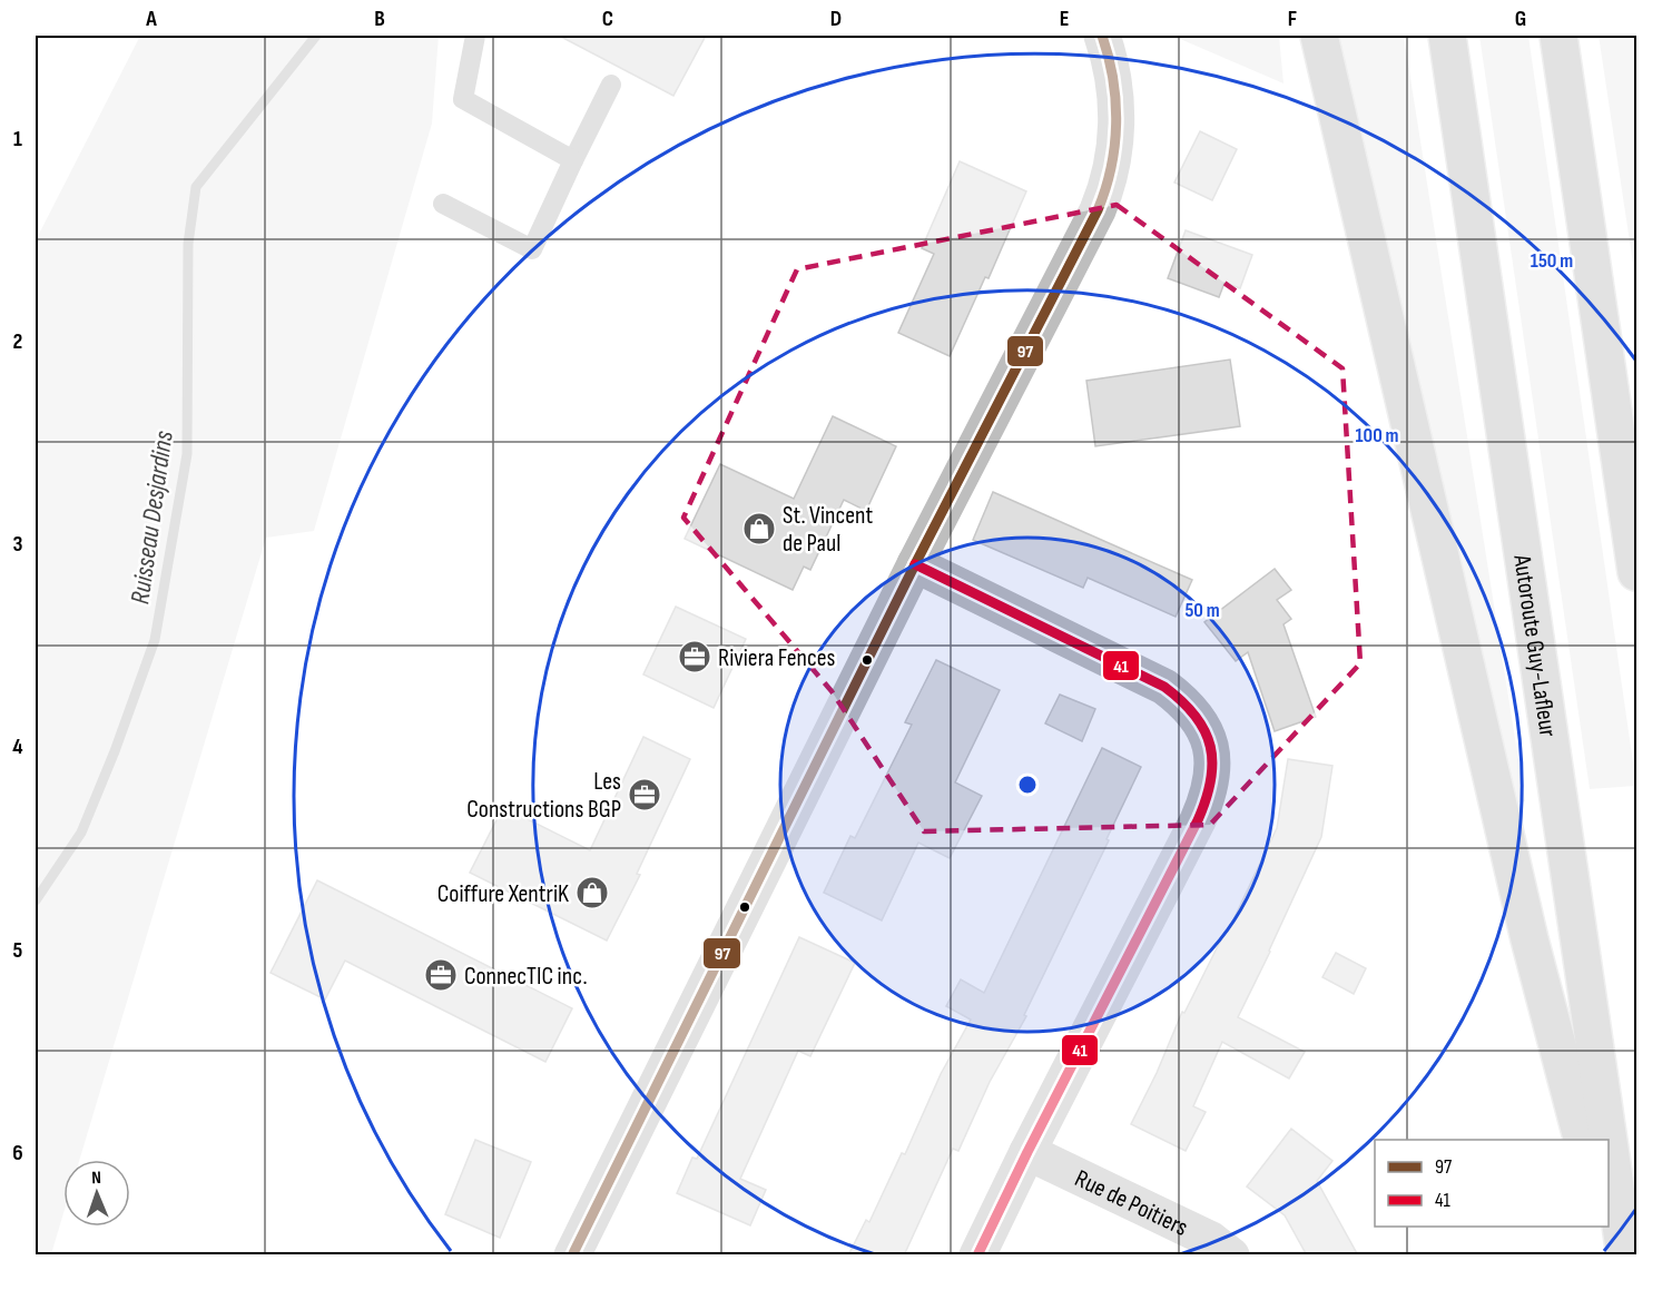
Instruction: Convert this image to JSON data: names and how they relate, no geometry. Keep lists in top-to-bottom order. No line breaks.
{"streets":{"main road":["Autoroute Guy-Lafleur","Rue de Poitiers"]},"water":["Ruisseau Desjardins"],"places":{"shop":["St. Vincent de Paul","Coiffure XentriK"],"office":["Riviera Fences","Les Constructions BGP","ConnecTIC inc."]},"lines":["transit line 97","transit line 41"],"legend":["97","41"],"north":"top","grid":{"columns":["A","B","C","D","E","F","G"],"rows":["1","2","3","4","5","6"]},"rings":["150 m","100 m","50 m"]}
